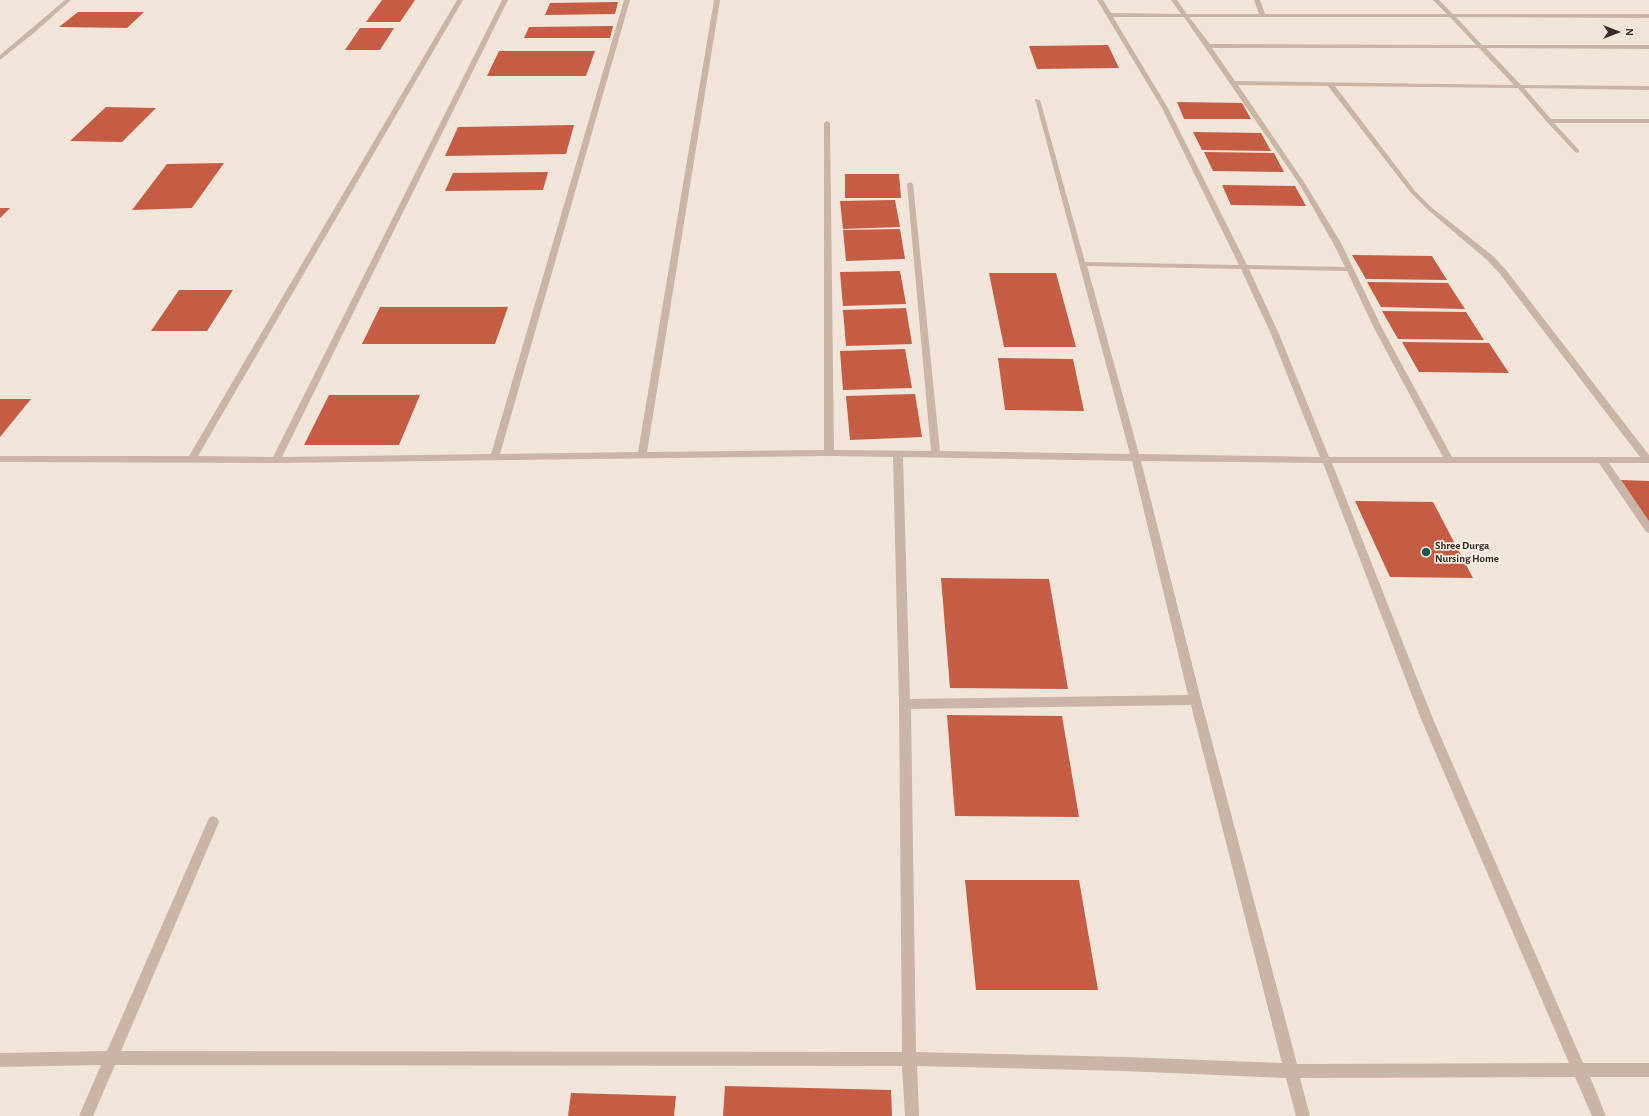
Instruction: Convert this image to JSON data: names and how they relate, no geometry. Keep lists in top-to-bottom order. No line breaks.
{"places":["Shree Durga Nursing Home"],"north":"right"}
